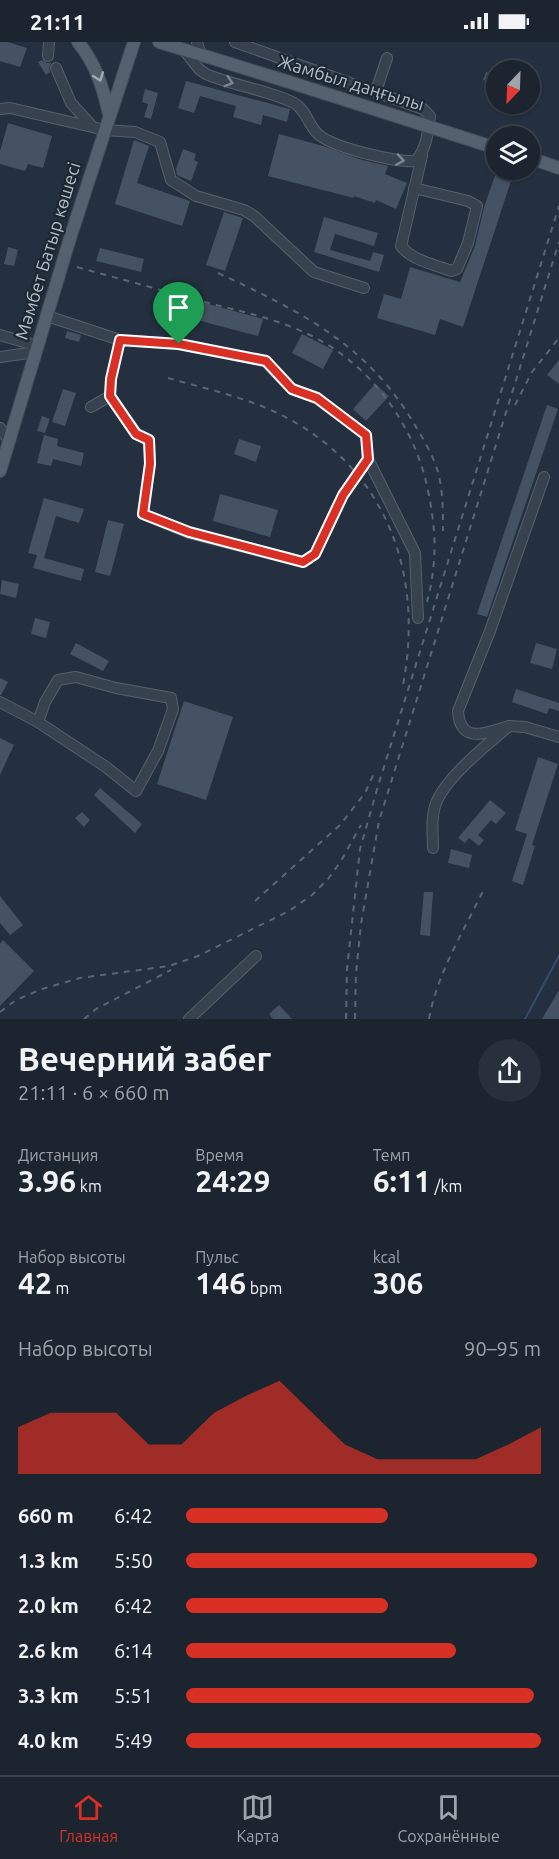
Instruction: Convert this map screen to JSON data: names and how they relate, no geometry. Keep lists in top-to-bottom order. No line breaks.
{"streets":{"main road":["Жамбыл даңғылы","Мәмбет Батыр көшесі"]},"north":"bottom left","page":{"status":"21:11","heading":["Вечерний забег","21:11 · 6 × 660 m"],"stats":[["Дистанция","3.96 km"],["Время","24:29"],["Темп","6:11 /km"],["Набор высоты","42 m"],["Пульс","146 bpm"],["kcal","306"]],"chart":["Набор высоты","90–95 m"],"list":[{"name":"660 m","note":"6:42"},{"name":"1.3 km","note":"5:50"},{"name":"2.0 km","note":"6:42"},{"name":"2.6 km","note":"6:14"},{"name":"3.3 km","note":"5:51"},{"name":"4.0 km","note":"5:49"}],"tabs":["Главная","Карта","Сохранённые"]}}
